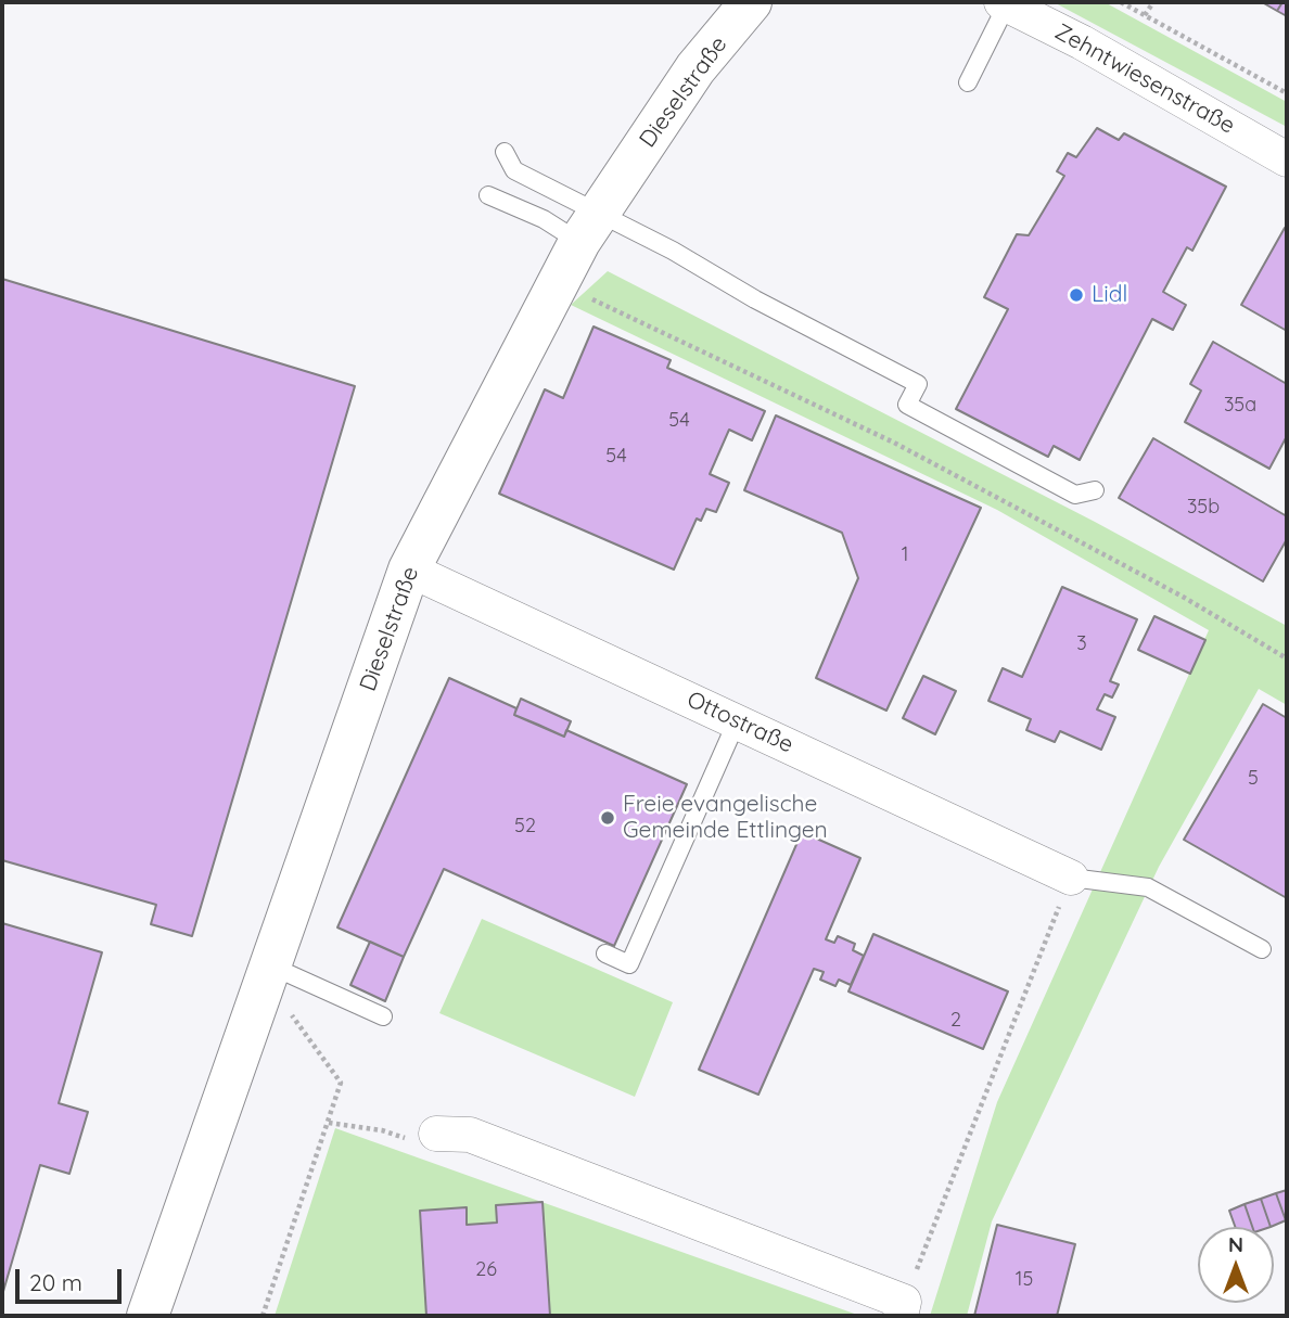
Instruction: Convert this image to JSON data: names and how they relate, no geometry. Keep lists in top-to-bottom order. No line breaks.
{"streets":{"street":["Zehntwiesenstraße","Dieselstraße","Ottostraße"]},"crossings":[["Dieselstraße","Ottostraße"]],"places":["Lidl","Freie evangelische Gemeinde Ettlingen"],"house_numbers":["35a","54","54","35b","1","3","5","52","2","26","15"],"scale_bar":"20 m","north":"top"}
